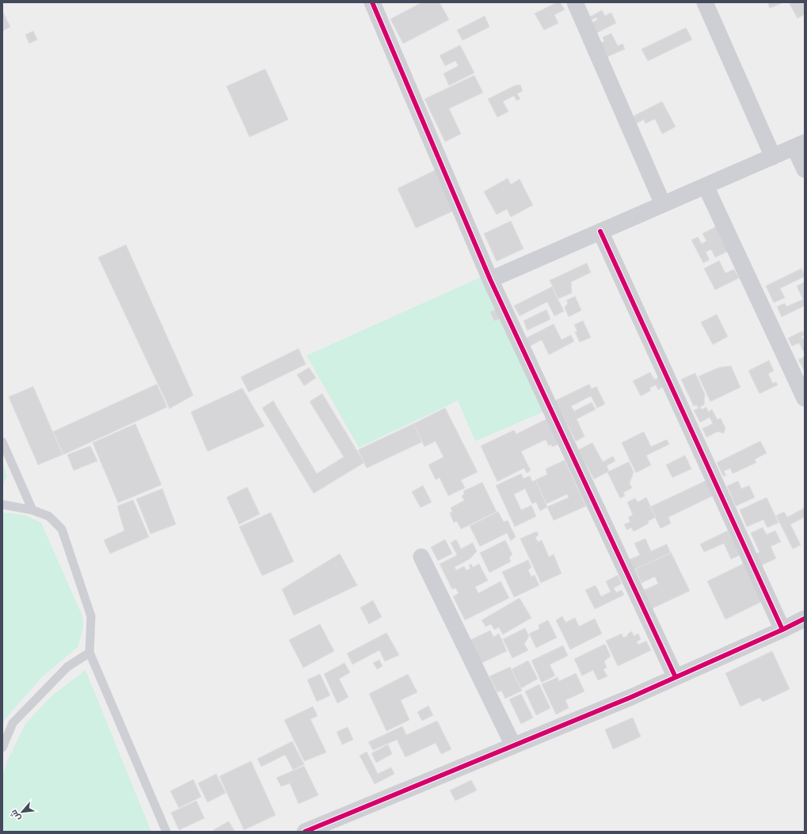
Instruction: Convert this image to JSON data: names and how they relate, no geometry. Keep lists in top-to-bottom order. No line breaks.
{"north":"bottom left"}
